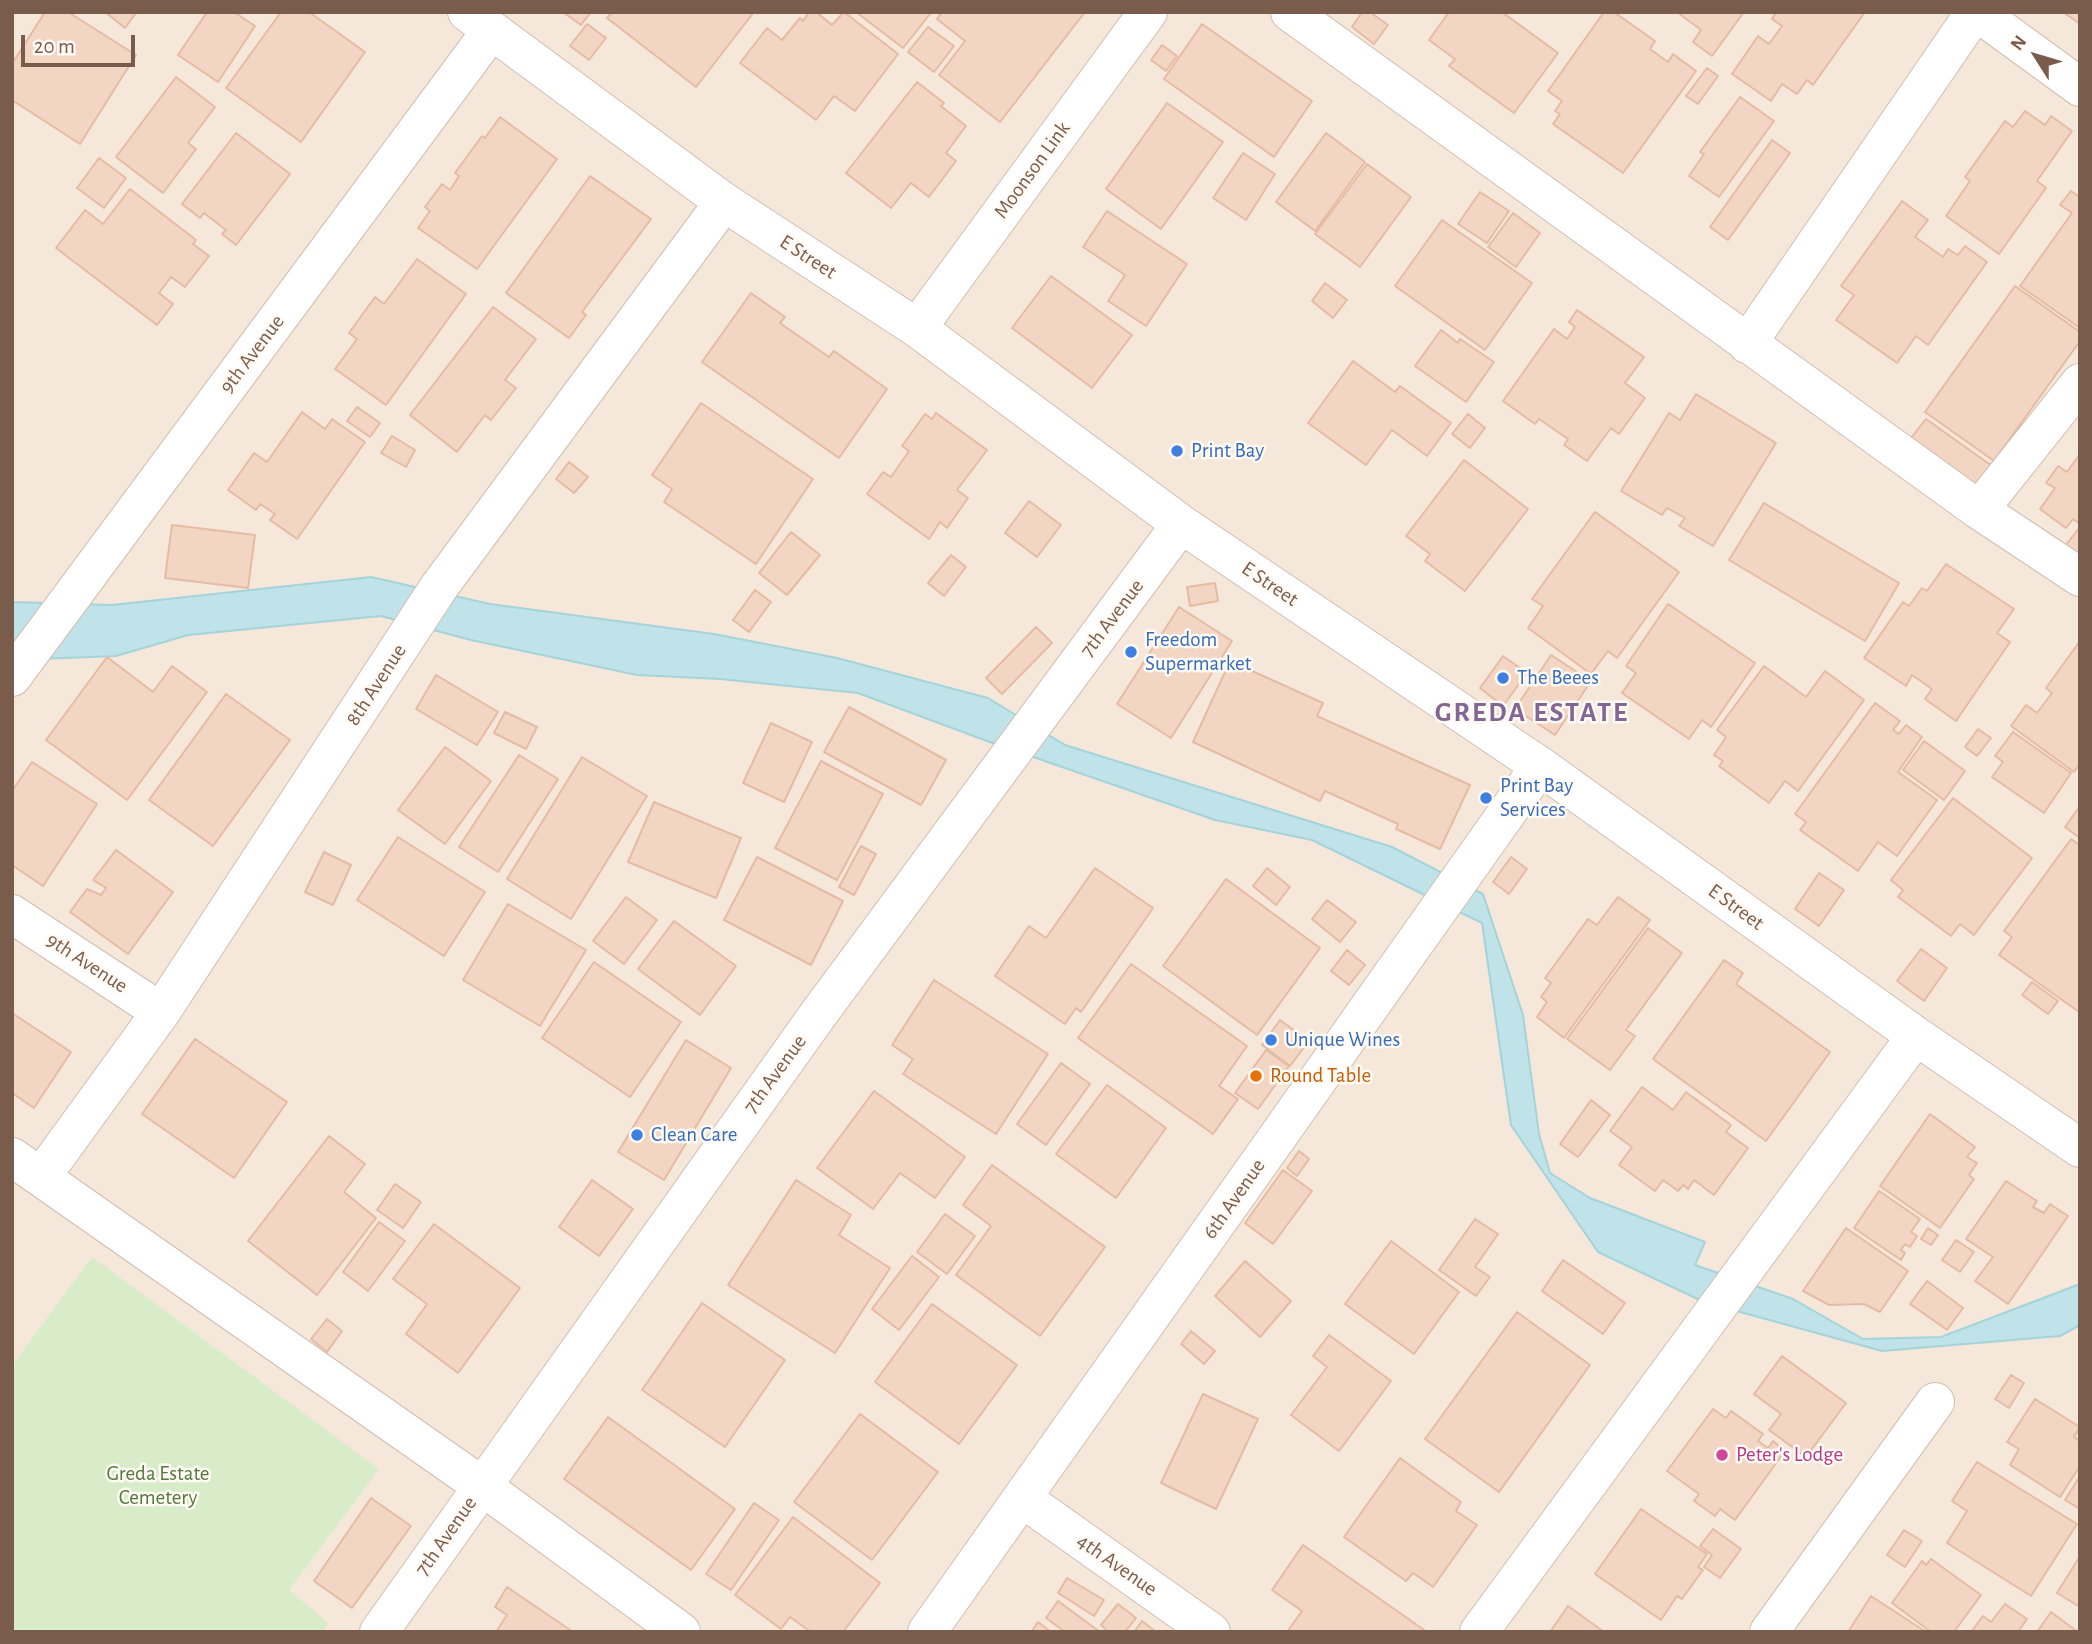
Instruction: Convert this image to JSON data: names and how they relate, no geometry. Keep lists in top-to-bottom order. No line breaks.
{"streets":{"street":["Moonson Link","E Street","9th Avenue","7th Avenue","8th Avenue","6th Avenue","4th Avenue"]},"crossings":[["Moonson Link","E Street"],["E Street","9th Avenue"],["E Street","7th Avenue"],["E Street","8th Avenue"],["E Street","6th Avenue"],["9th Avenue","8th Avenue"],["6th Avenue","4th Avenue"]],"districts":["GREDA ESTATE"],"parks":["Greda Estate Cemetery"],"places":["Print Bay","Freedom Supermarket","The Beees","Print Bay Services","Unique Wines","Round Table","Clean Care","Peter's Lodge"],"scale_bar":"20 m","north":"top left"}
